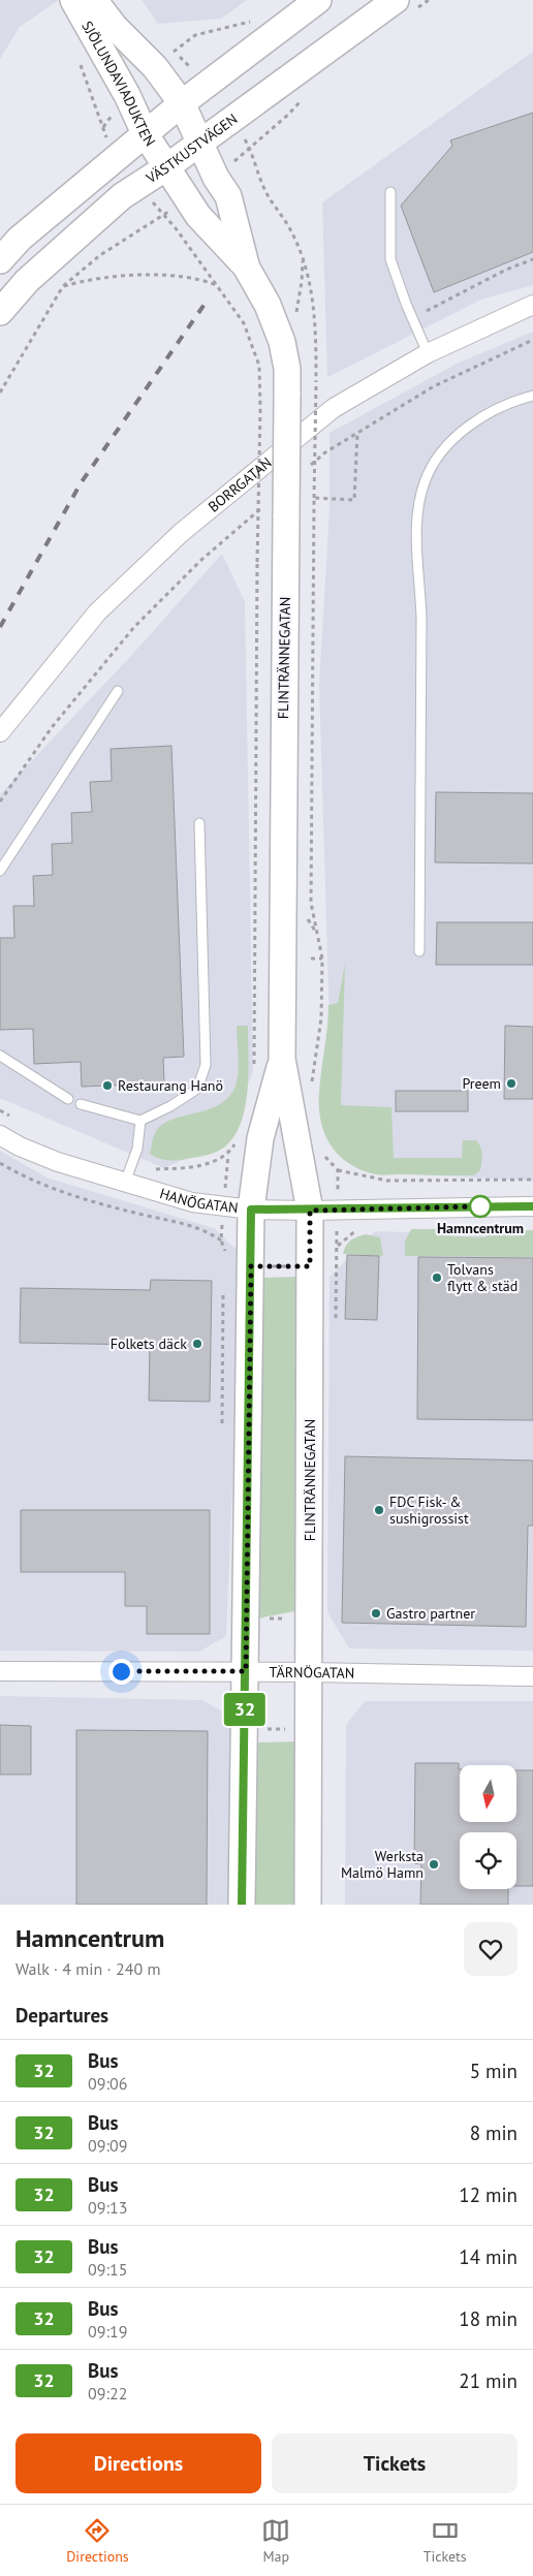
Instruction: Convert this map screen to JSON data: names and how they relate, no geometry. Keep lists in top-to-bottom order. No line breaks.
{"streets":{"street":["SJÖLUNDAVIADUKTEN","VÄSTKUSTVÄGEN","BORRGATAN","FLINTRÄNNEGATAN","HANÖGATAN","TÄRNÖGATAN"]},"crossings":[["SJÖLUNDAVIADUKTEN","VÄSTKUSTVÄGEN"],["SJÖLUNDAVIADUKTEN","FLINTRÄNNEGATAN"],["VÄSTKUSTVÄGEN","FLINTRÄNNEGATAN"],["FLINTRÄNNEGATAN","HANÖGATAN"],["FLINTRÄNNEGATAN","TÄRNÖGATAN"]],"places":["Preem","Restaurang Hanö","Hamncentrum","Tolvans flytt & städ","Folkets däck","FDC Fisk- & sushigrossist","Gastro partner","Werksta Malmö Hamn"],"lines":["bus line 32"],"north":"bottom","page":{"on_map":"32","heading":[["Hamncentrum","Walk · 4 min · 240 m"],"Departures"],"list":[{"mark":"32","name":"Bus","note":"09:06","value":"5 min"},{"mark":"32","name":"Bus","note":"09:09","value":"8 min"},{"mark":"32","name":"Bus","note":"09:13","value":"12 min"},{"mark":"32","name":"Bus","note":"09:15","value":"14 min"},{"mark":"32","name":"Bus","note":"09:19","value":"18 min"},{"mark":"32","name":"Bus","note":"09:22","value":"21 min"}],"buttons":["Directions","Tickets"],"tabs":["Directions","Map","Tickets"]}}
